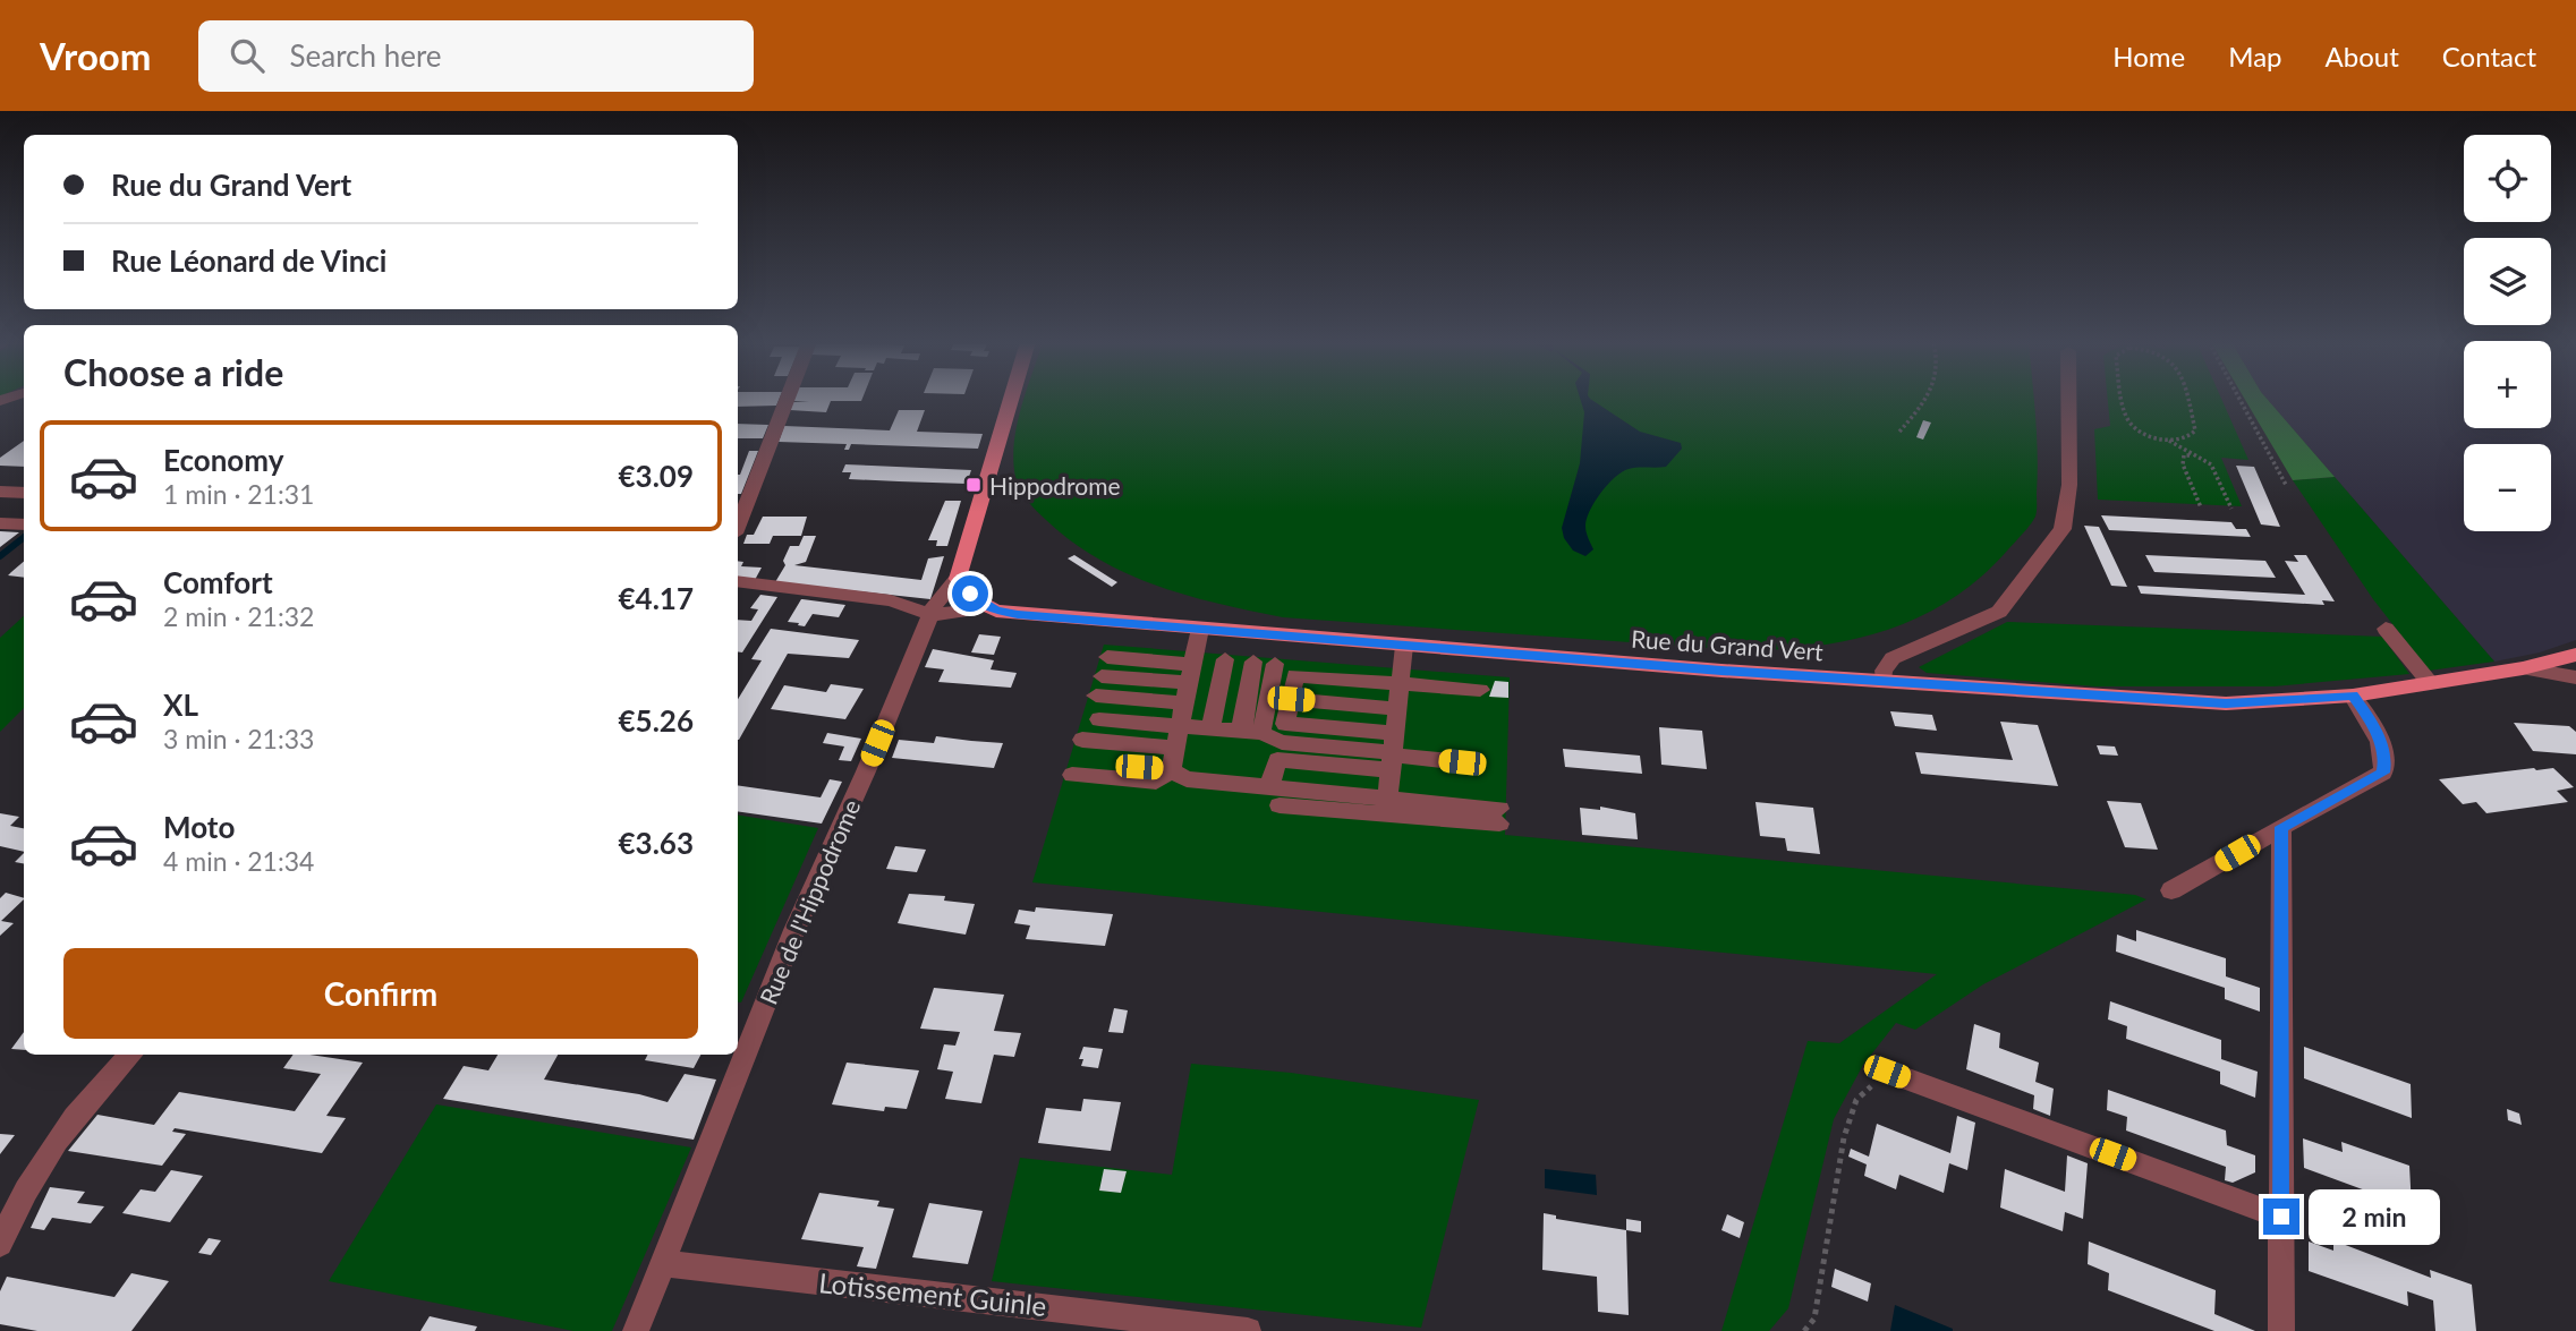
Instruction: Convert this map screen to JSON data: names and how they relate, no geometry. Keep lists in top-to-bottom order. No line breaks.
{"streets":{"main road":["Rue du Grand Vert","Rue de l'Hippodrome"],"street":["Lotissement Guinle"]},"crossings":[["Rue de l'Hippodrome","Lotissement Guinle"]],"places":{"transit":["Hippodrome"]},"page":{"header":"Vroom","search":"Search here","nav":["Home","Map","About","Contact"],"map_buttons":["+","−"],"banner":["Rue du Grand Vert","Rue Léonard de Vinci"],"heading":"Choose a ride","list":[{"name":"Economy","note":"1 min · 21:31","value":"€3.09"},{"name":"Comfort","note":"2 min · 21:32","value":"€4.17"},{"name":"XL","note":"3 min · 21:33","value":"€5.26"},{"name":"Moto","note":"4 min · 21:34","value":"€3.63"}],"buttons":"Confirm","bubble":"2 min"}}
